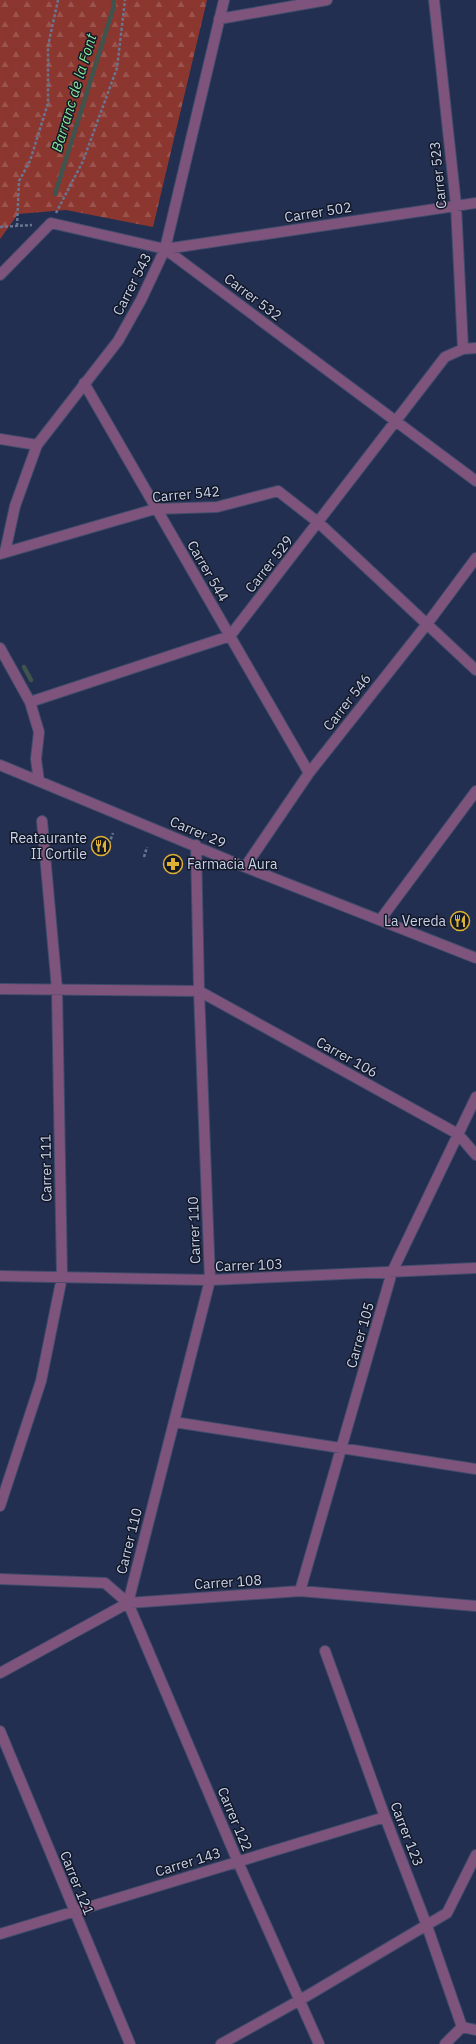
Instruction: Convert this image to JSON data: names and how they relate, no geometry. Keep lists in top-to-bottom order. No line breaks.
{"streets":{"street":["Carrer 523","Carrer 502","Carrer 543","Carrer 532","Carrer 542","Carrer 529","Carrer 544","Carrer 546","Carrer 29","Carrer 106","Carrer 111","Carrer 110","Carrer 103","Carrer 105","Carrer 108","Carrer 122","Carrer 123","Carrer 143","Carrer 121"]},"crossings":[["Carrer 523","Carrer 502"],["Carrer 523","Carrer 529"],["Carrer 502","Carrer 543"],["Carrer 502","Carrer 532"],["Carrer 543","Carrer 532"],["Carrer 543","Carrer 542"],["Carrer 543","Carrer 544"],["Carrer 532","Carrer 529"],["Carrer 542","Carrer 529"],["Carrer 542","Carrer 544"],["Carrer 529","Carrer 544"],["Carrer 544","Carrer 546"],["Carrer 546","Carrer 29"],["Carrer 29","Carrer 110"],["Carrer 106","Carrer 110"],["Carrer 106","Carrer 105"],["Carrer 111","Carrer 103"],["Carrer 110","Carrer 103"],["Carrer 110","Carrer 108"],["Carrer 110","Carrer 122"],["Carrer 103","Carrer 105"],["Carrer 105","Carrer 108"],["Carrer 108","Carrer 122"],["Carrer 122","Carrer 143"],["Carrer 123","Carrer 143"],["Carrer 143","Carrer 121"]],"water":["Barranc de la Font"],"places":{"restaurant":["Reataurante II Cortile","La Vereda"],"pharmacy":["Farmacia Aura"]}}
